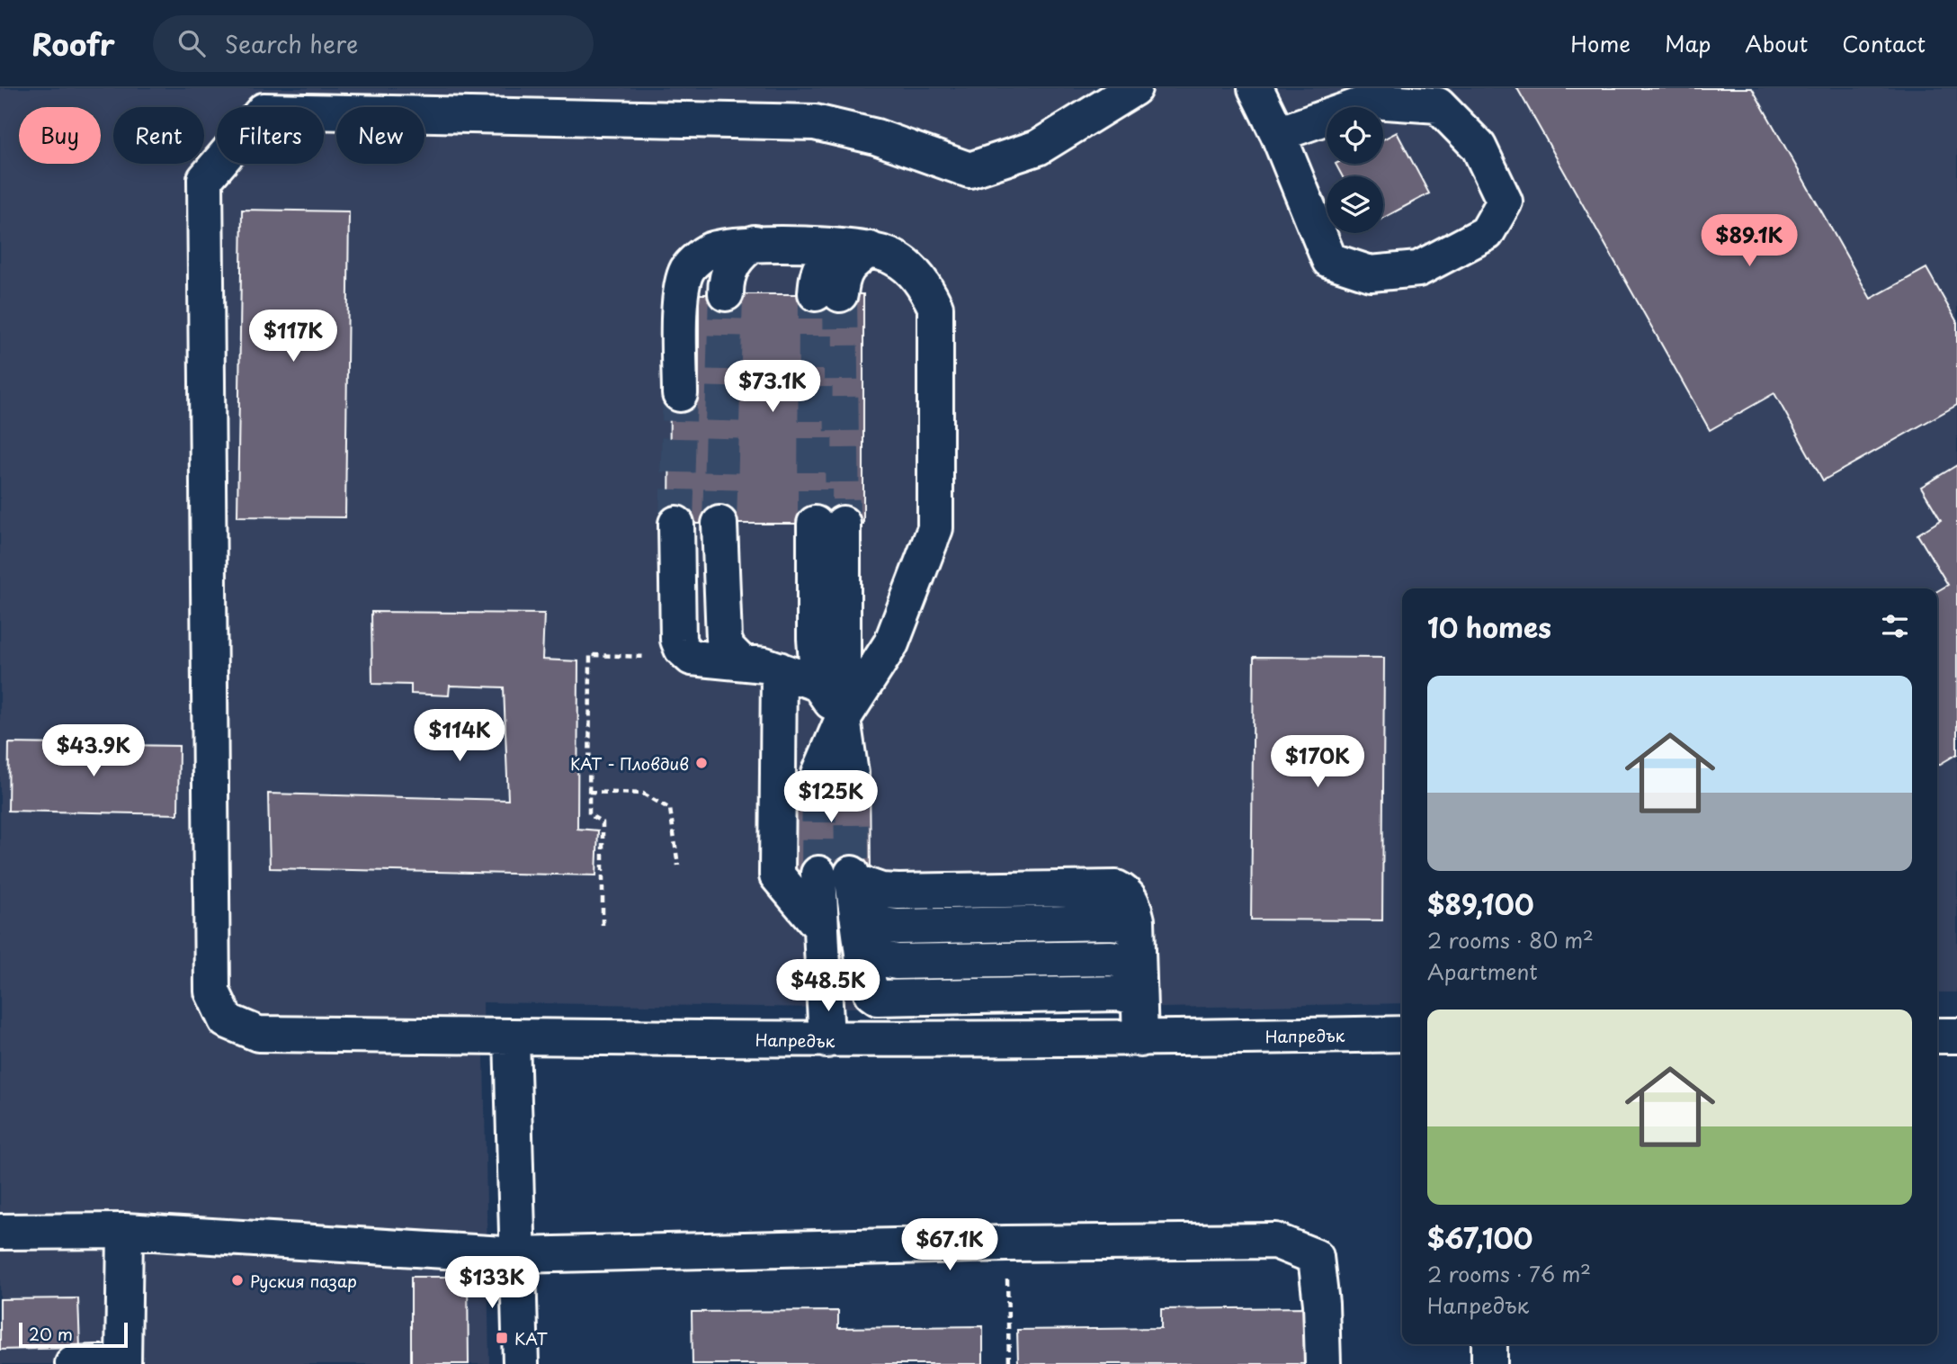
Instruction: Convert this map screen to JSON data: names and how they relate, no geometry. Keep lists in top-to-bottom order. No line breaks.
{"streets":{"street":["Напредък"]},"places":{"other":["КАТ - Пловдив","Руския пазар"],"transit":["КАТ"]},"scale_bar":"20 m","page":{"header":"Roofr","search":"Search here","nav":["Home","Map","About","Contact"],"chip":["Buy","Rent","Filters","New"],"price":["$89.1K","$117K","$73.1K","$114K","$43.9K","$170K","$125K","$48.5K","$67.1K","$133K"],"heading":"10 homes","list":[{"name":"$89,100","note":"2 rooms · 80 m² · Apartment"},{"name":"$67,100","note":"2 rooms · 76 m² · Напредък"}],"scale":"20 m"}}
